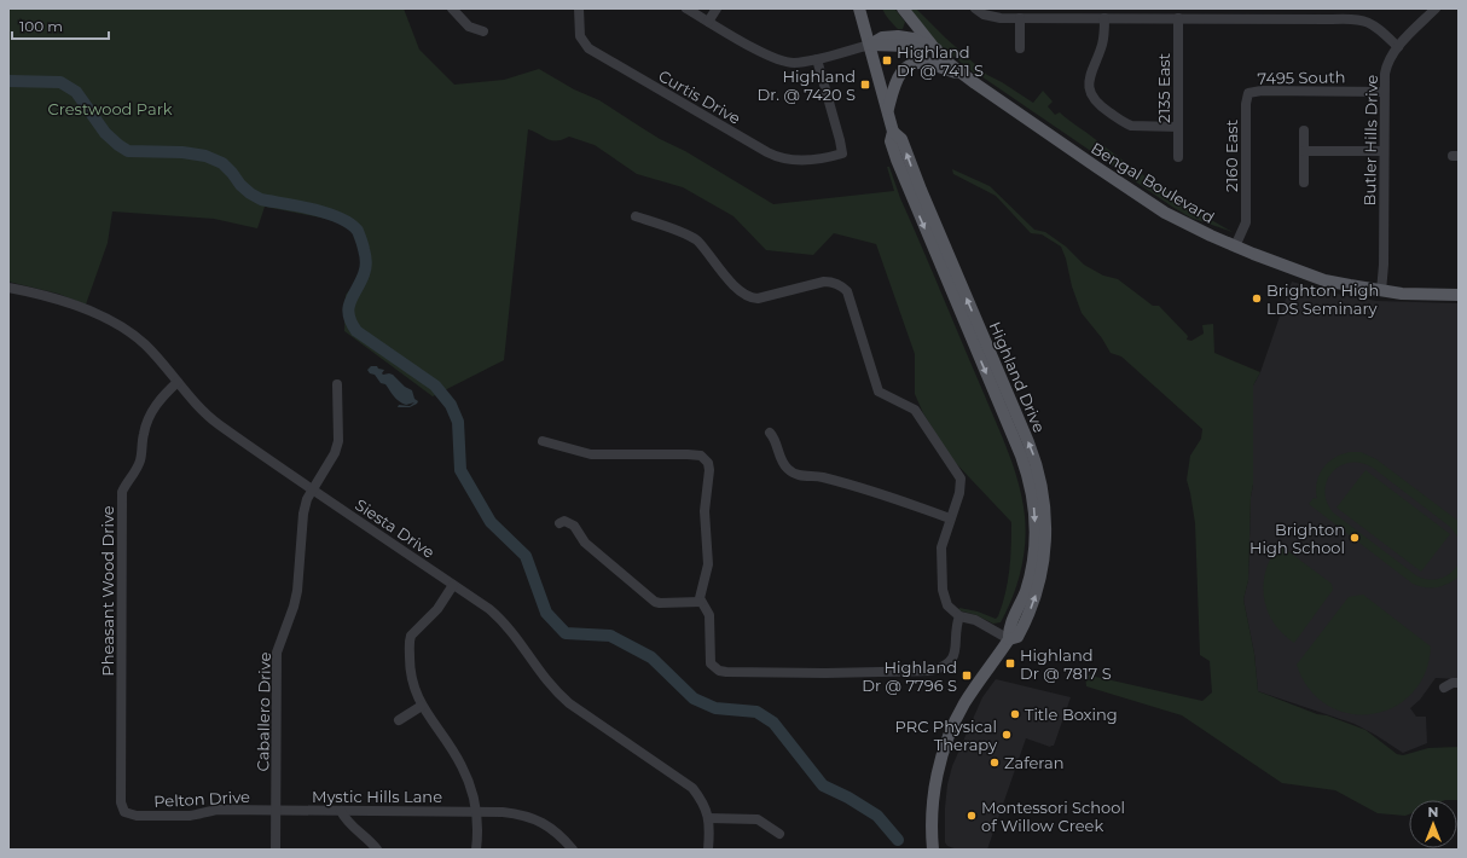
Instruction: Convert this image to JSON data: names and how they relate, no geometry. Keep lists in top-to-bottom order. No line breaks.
{"streets":{"main road":["Bengal Boulevard","Highland Drive"],"street":["7495 South","2135 East","Curtis Drive","Butler Hills Drive","2160 East","Siesta Drive","Pheasant Wood Drive","Caballero Drive","Mystic Hills Lane","Pelton Drive"]},"crossings":[["7495 South","Butler Hills Drive"],["7495 South","2160 East"],["Butler Hills Drive","Bengal Boulevard"],["2160 East","Bengal Boulevard"],["Bengal Boulevard","Highland Drive"],["Siesta Drive","Pheasant Wood Drive"],["Siesta Drive","Caballero Drive"],["Pheasant Wood Drive","Pelton Drive"],["Caballero Drive","Mystic Hills Lane"],["Caballero Drive","Pelton Drive"],["Mystic Hills Lane","Pelton Drive"]],"parks":["Crestwood Park"],"places":{"transit":["Highland Dr @ 7411 S","Highland Dr. @ 7420 S","Highland Dr @ 7817 S","Highland Dr @ 7796 S"],"other":["Brighton High LDS Seminary","Brighton High School","Title Boxing","PRC Physical Therapy","Zaferan","Montessori School of Willow Creek"]},"scale_bar":"100 m","north":"top"}
